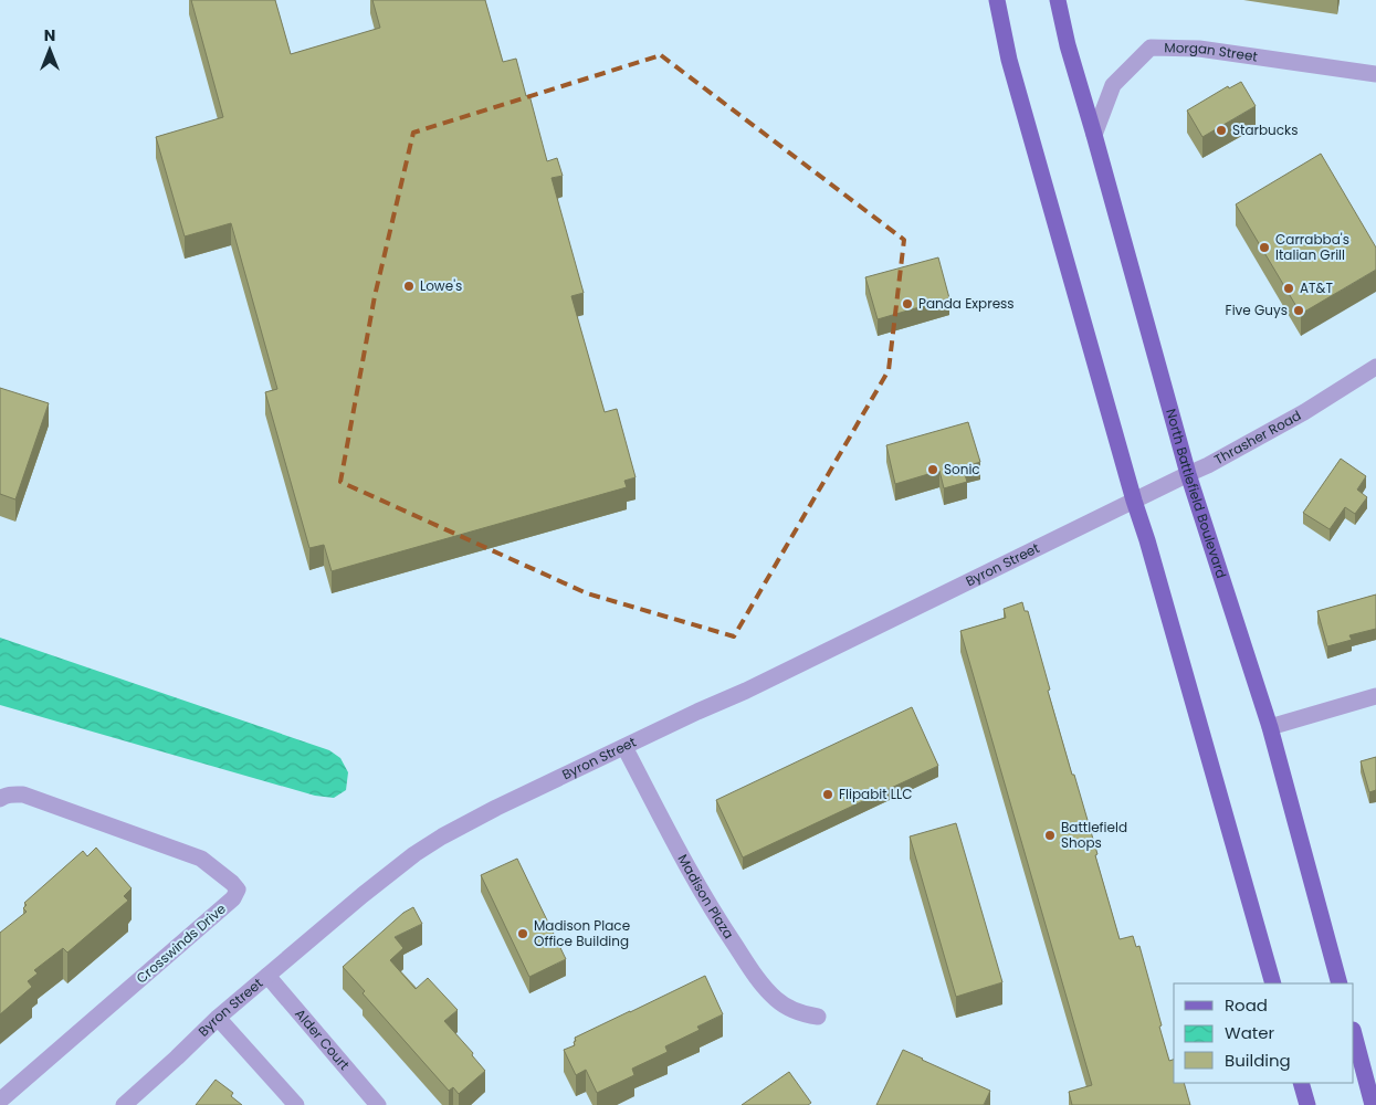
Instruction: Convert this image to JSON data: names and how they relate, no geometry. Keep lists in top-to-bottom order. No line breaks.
{"streets":{"main road":["North Battlefield Boulevard"],"street":["Morgan Street","Thrasher Road","Byron Street","Madison Plaza","Crosswinds Drive","Alder Court"]},"crossings":[["Morgan Street","North Battlefield Boulevard"],["Thrasher Road","North Battlefield Boulevard"],["Thrasher Road","Byron Street"],["Byron Street","Madison Plaza"],["Byron Street","Alder Court"]],"places":["Starbucks","Carrabba's Italian Grill","Lowe's","AT&T","Panda Express","Five Guys","Sonic","Flipabit LLC","Battlefield Shops","Madison Place Office Building"],"legend":["Road","Water","Building"],"north":"top"}
